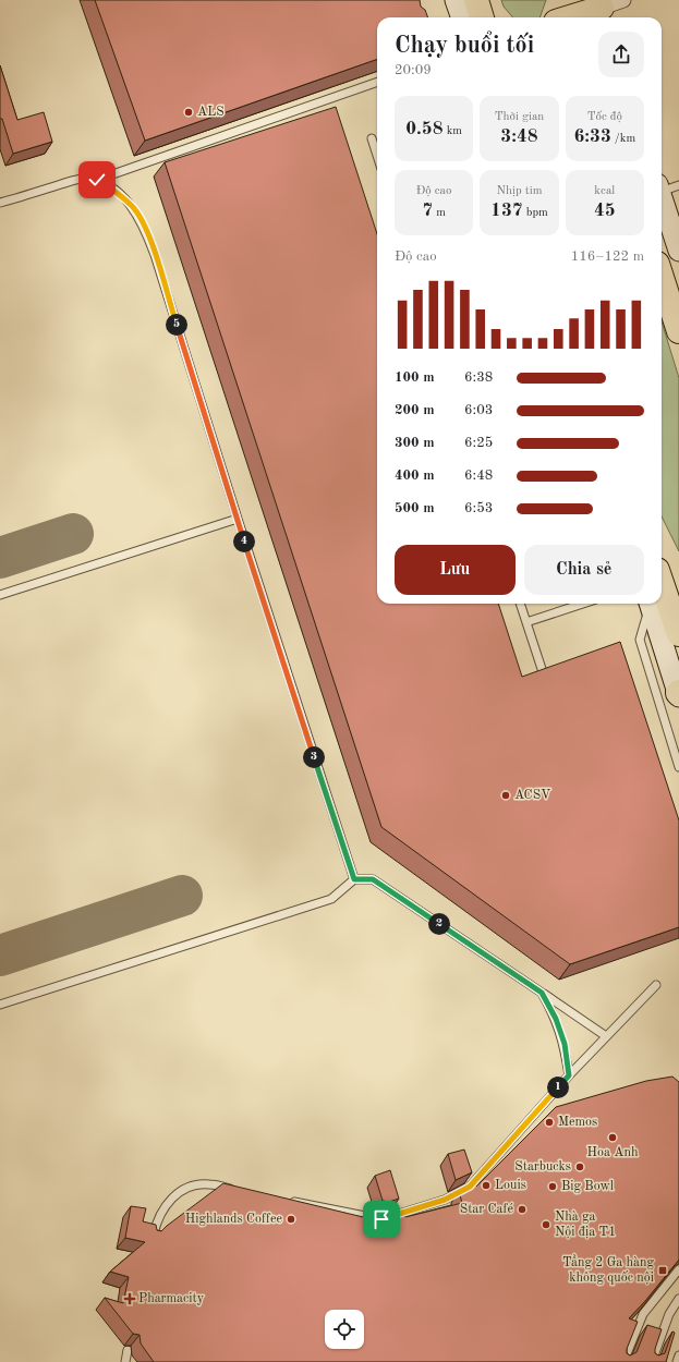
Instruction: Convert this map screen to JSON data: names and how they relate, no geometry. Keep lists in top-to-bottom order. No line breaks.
{"places":{"other":["ALS","ACSV","Memos","Hoa Anh","Starbucks","Louis","Big Bowl","Star Café","Highlands Coffee","Nhà ga Nội địa T1"],"transit":["Tầng 2 Ga hàng không quốc nội"],"health":["Pharmacity"]},"page":{"heading":["Chạy buổi tối","20:09"],"stats":[["0.58 km"],["Thời gian","3:48"],["Tốc độ","6:33 /km"],["Độ cao","7 m"],["Nhịp tim","137 bpm"],["kcal","45"]],"chart":["Độ cao","116–122 m"],"pins":["5","4","3","2","1"],"list":[{"name":"100 m","note":"6:38"},{"name":"200 m","note":"6:03"},{"name":"300 m","note":"6:25"},{"name":"400 m","note":"6:48"},{"name":"500 m","note":"6:53"}],"buttons":["Lưu","Chia sẻ"]}}
